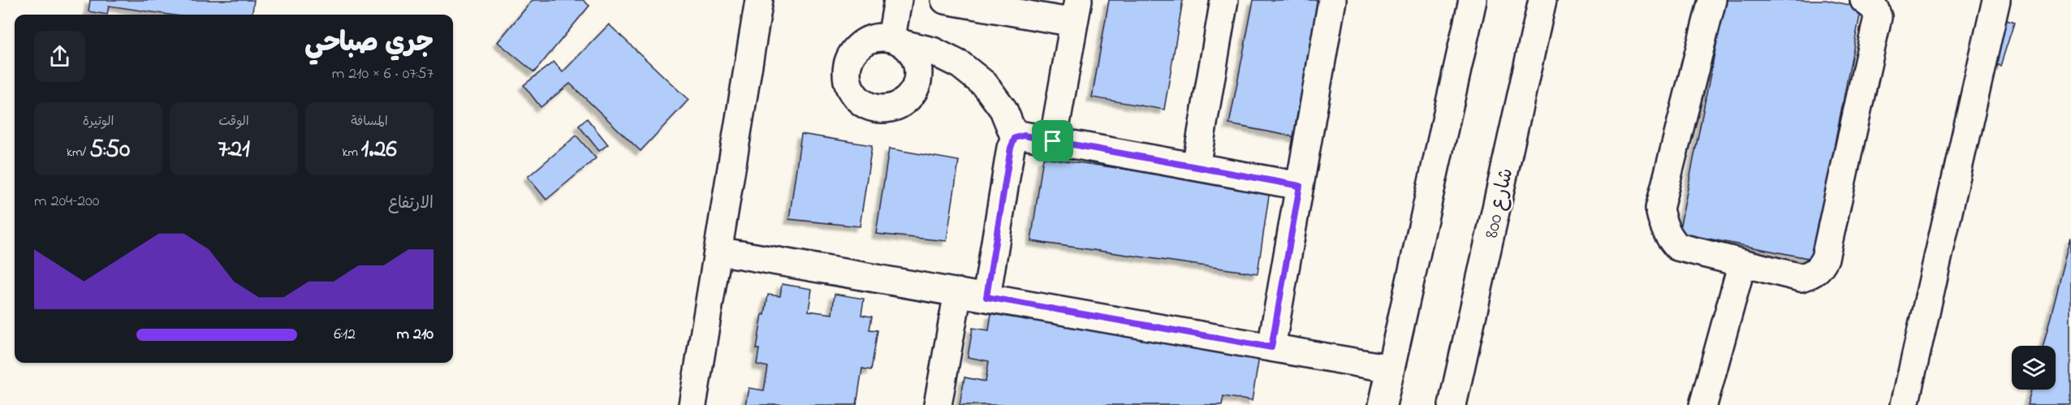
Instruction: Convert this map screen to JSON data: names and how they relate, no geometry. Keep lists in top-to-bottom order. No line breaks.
{"streets":{"street":["شارع 800"]},"page":{"heading":["جري صباحي","07:57 · 6 × 210 m"],"stats":[["المسافة","1.26 km"],["الوقت","7:21"],["الوتيرة","5:50 /km"]],"chart":["الارتفاع","200–204 m"],"list":[{"name":"210 m","note":"6:12"}]}}
